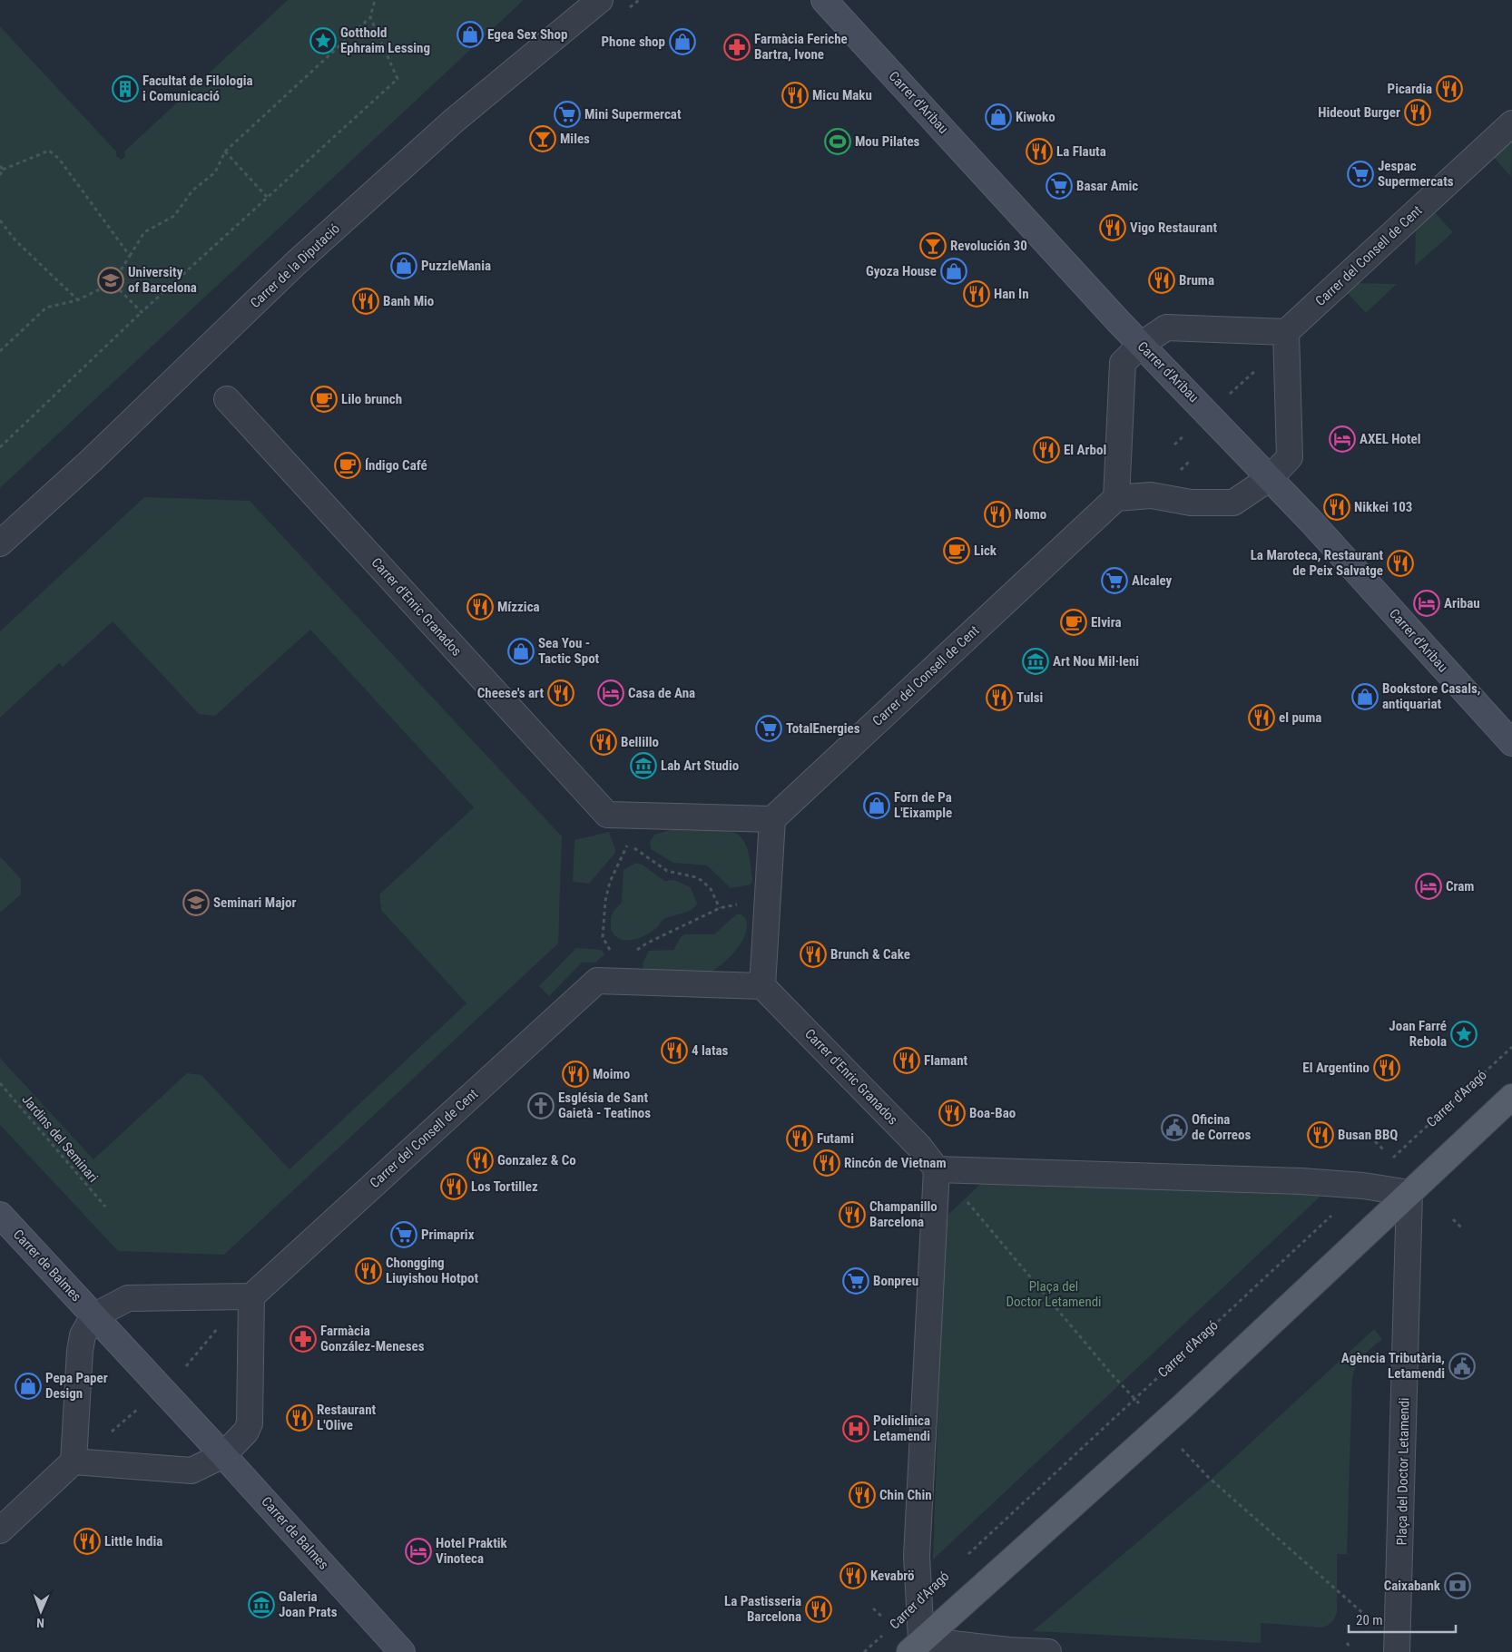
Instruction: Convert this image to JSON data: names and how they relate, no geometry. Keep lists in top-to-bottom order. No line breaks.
{"streets":{"main road":["Carrer d'Aribau","Carrer de Balmes"],"street":["Carrer del Consell de Cent","Carrer de la Diputació","Carrer d'Enric Granados","Plaça del Doctor Letamendi"],"path":["Carrer d'Aragó","Jardins del Seminari"]},"parks":["Plaça del Doctor Letamendi"],"places":{"shop":["Egea Sex Shop","Phone shop","Kiwoko","PuzzleMania","Gyoza House","Sea You - Tactic Spot","Bookstore Casals, antiquariat","Forn de Pa L'Eixample","Pepa Paper Design"],"place":["Gotthold Ephraim Lessing","Joan Farré Rebola"],"pharmacy":["Farmàcia Feriche Bartra, Ivone","Farmàcia González-Meneses"],"building":["Facultat de Filologia i Comunicació"],"restaurant":["Picardia","Micu Maku","Hideout Burger","La Flauta","Vigo Restaurant","Bruma","Han In","Banh Mio","El Arbol","Nikkei 103","Nomo","La Maroteca, Restaurant de Peix Salvatge","Mízzica","Cheese's art","Tulsi","el puma","Bellillo","Brunch & Cake","4 latas","Flamant","El Argentino","Moimo","Boa-Bao","Busan BBQ","Futami","Gonzalez & Co","Rincón de Vietnam","Los Tortillez","Champanillo Barcelona","Chongging Liuyishou Hotpot","Restaurant L'Olive","Chin Chin","Little India","Kevabrö","La Pastisseria Barcelona"],"supermarket":["Mini Supermercat","Jespac Supermercats","Basar Amic","Alcaley","TotalEnergies","Primaprix","Bonpreu"],"bar":["Miles","Revolución 30"],"sports":["Mou Pilates"],"school or university":["University of Barcelona","Seminari Major"],"cafe":["Lilo brunch","Índigo Café","Lick","Elvira"],"hotel":["AXEL Hotel","Aribau","Casa de Ana","Cram","Hotel Praktik Vinoteca"],"museum":["Art Nou Mil·leni","Lab Art Studio","Galeria Joan Prats"],"church":["Església de Sant Gaietà - Teatinos"],"public building":["Oficina de Correos","Agència Tributària, Letamendi"],"hospital":["Policlinica Letamendi"],"bank":["Caixabank"]},"scale_bar":"20 m","north":"bottom"}
